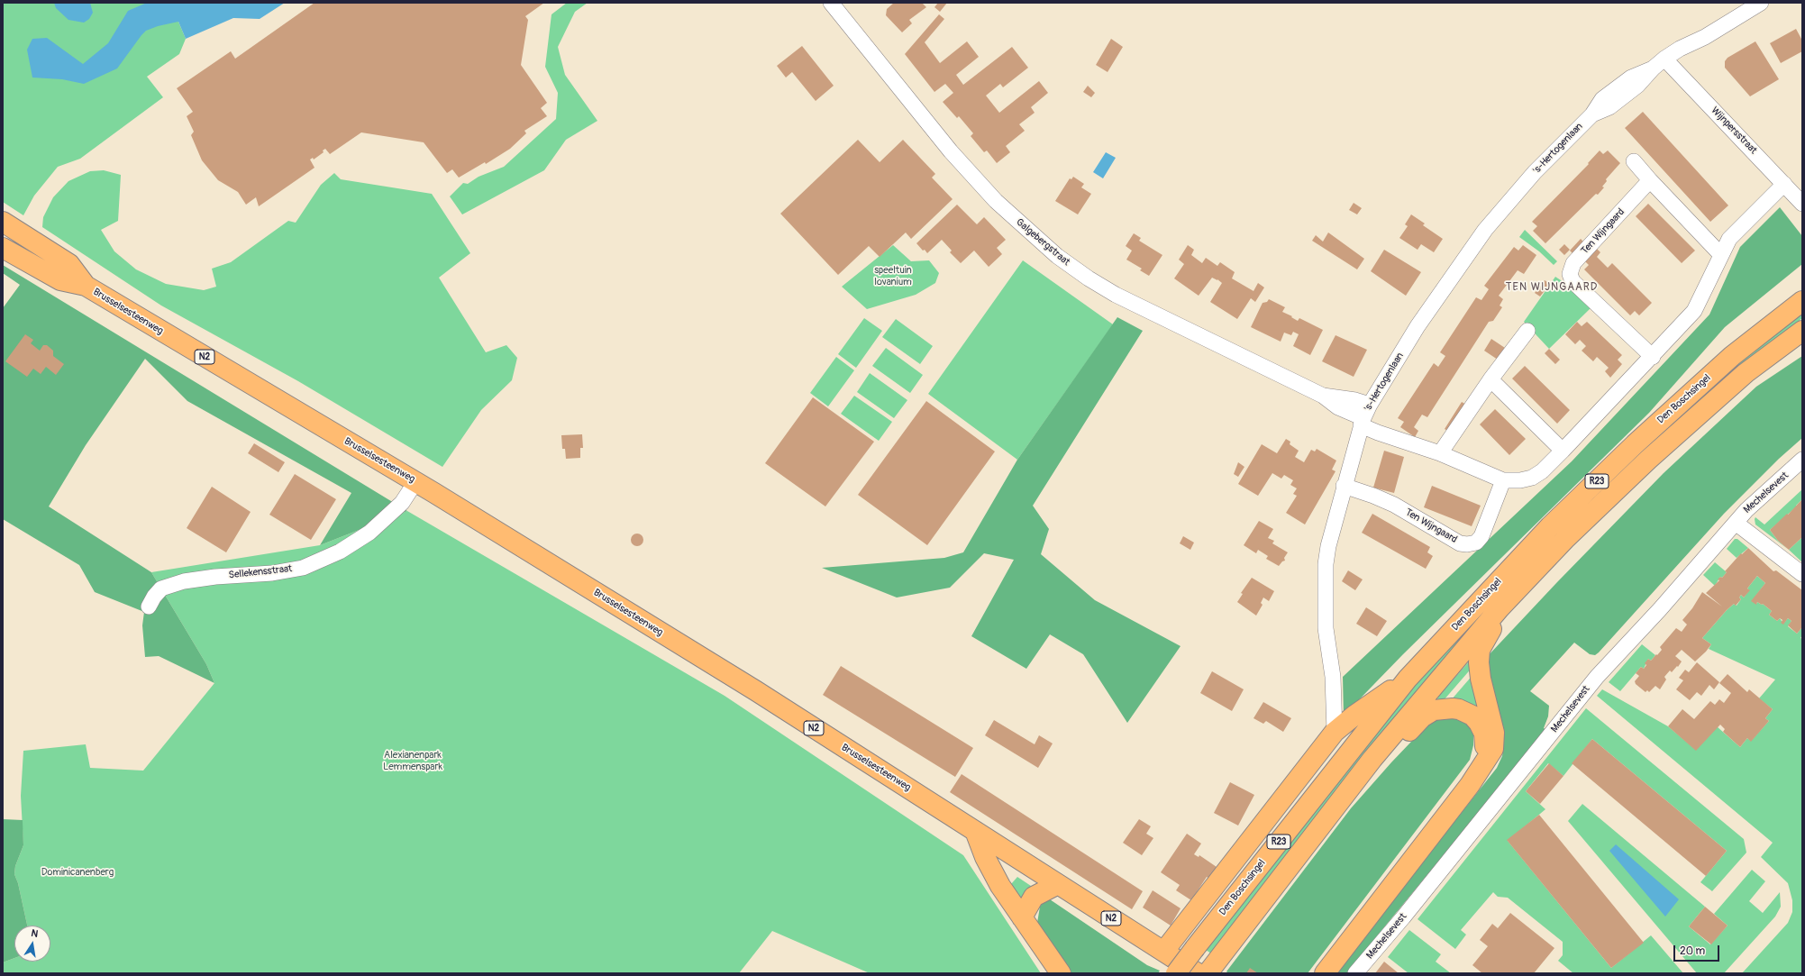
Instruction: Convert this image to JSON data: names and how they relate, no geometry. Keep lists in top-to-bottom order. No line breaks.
{"streets":{"main road":["Brusselsesteenweg","N2","Den Boschsingel","R23"],"street":["Wijnpersstraat","'s-Hertogenlaan","Ten Wijngaard","Galgebergstraat","Mechelsevest","Sellekensstraat"]},"crossings":[["Wijnpersstraat","'s-Hertogenlaan"],["'s-Hertogenlaan","Ten Wijngaard"],["'s-Hertogenlaan","Galgebergstraat"],["Brusselsesteenweg","N2"],["Brusselsesteenweg","Sellekensstraat"]],"districts":["TEN WIJNGAARD"],"parks":["speeltuin lovanium","Alexianenpark Lemmenspark","Dominicanenberg"],"scale_bar":"20 m","north":"top"}
